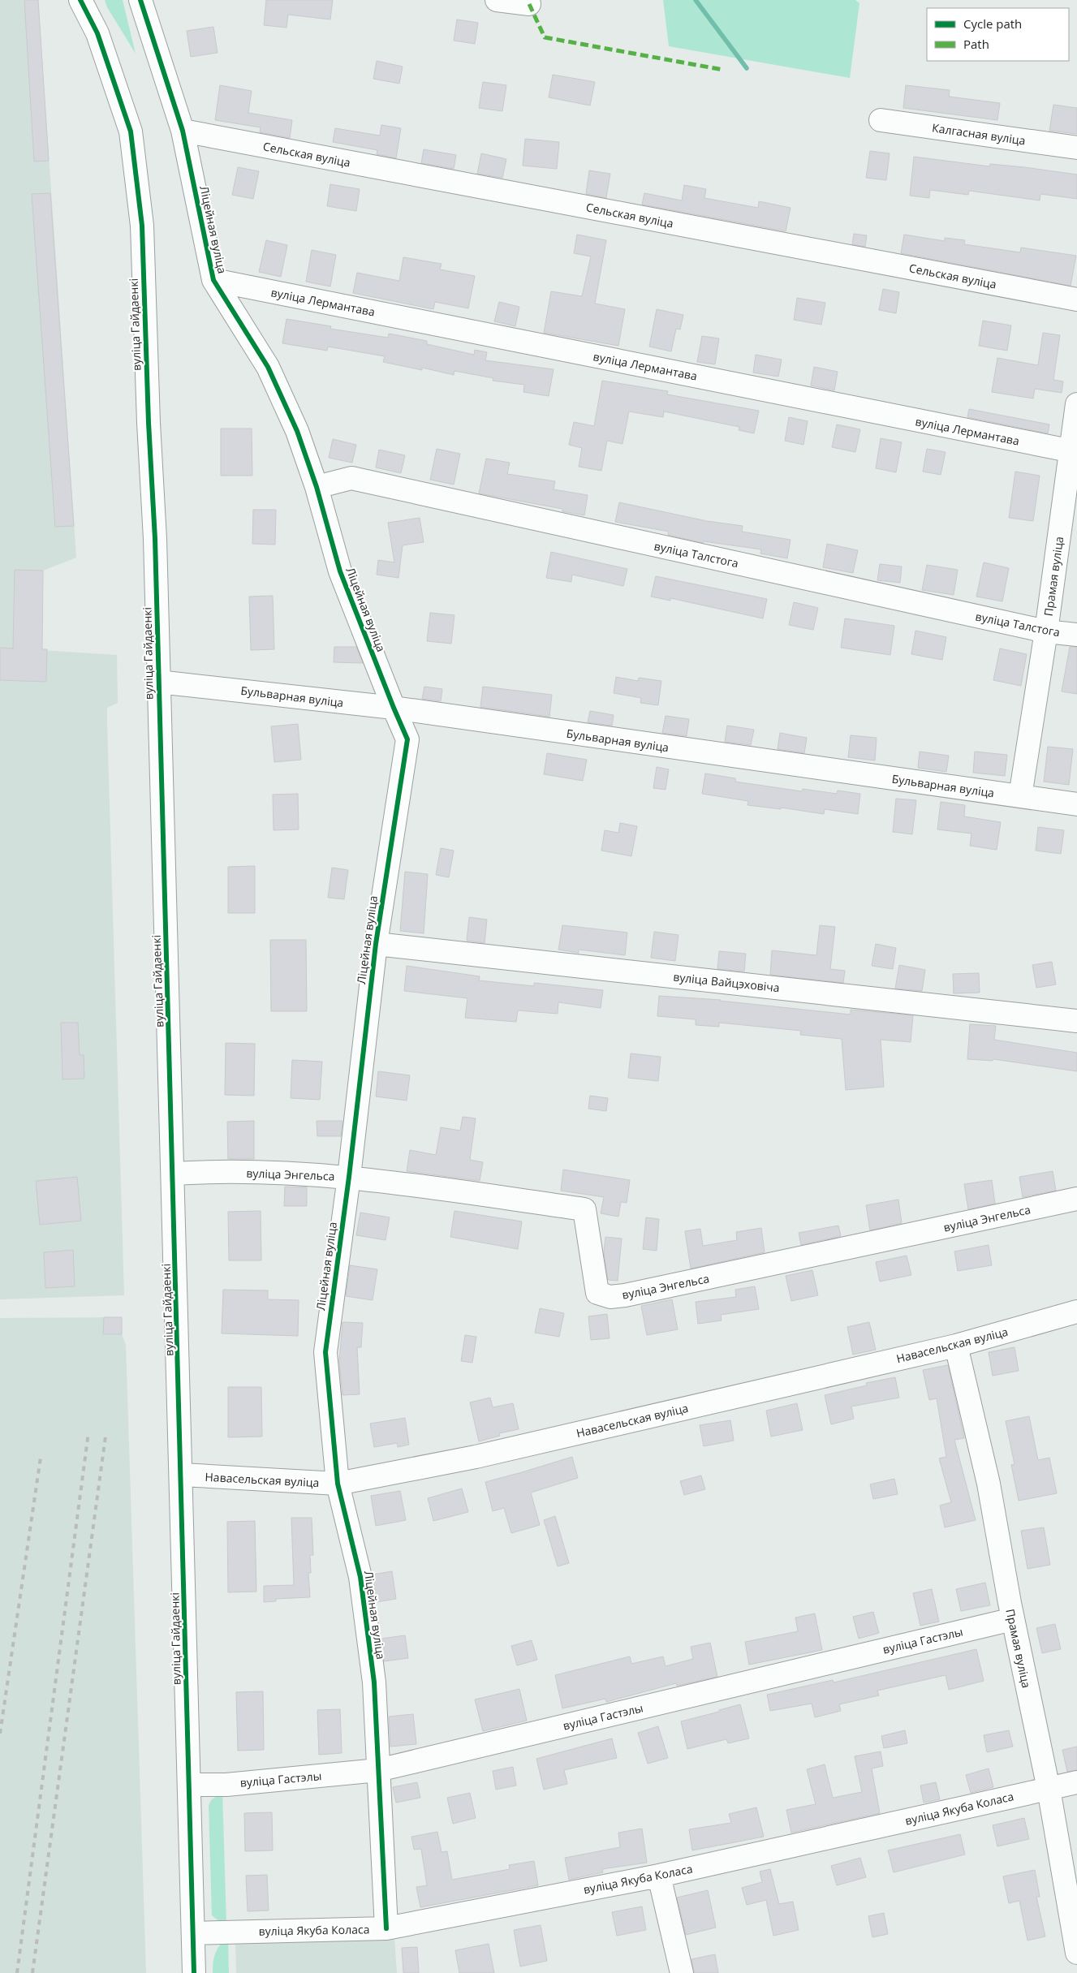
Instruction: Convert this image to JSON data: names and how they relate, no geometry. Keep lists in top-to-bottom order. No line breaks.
{"streets":{"street":["Калгасная вуліца","Сельская вуліца","Ліцейная вуліца","вуліца Лермантава","вуліца Гайдаенкі","вуліца Талстога","Прамая вуліца","Бульварная вуліца","вуліца Вайцэховіча","вуліца Энгельса","Навасельская вуліца","вуліца Гастэлы","вуліца Якуба Коласа"]},"crossings":[["Сельская вуліца","Ліцейная вуліца"],["Ліцейная вуліца","вуліца Лермантава"],["Ліцейная вуліца","вуліца Талстога"],["Ліцейная вуліца","Бульварная вуліца"],["Ліцейная вуліца","вуліца Вайцэховіча"],["Ліцейная вуліца","вуліца Энгельса"],["Ліцейная вуліца","Навасельская вуліца"],["Ліцейная вуліца","вуліца Гастэлы"],["Ліцейная вуліца","вуліца Якуба Коласа"],["вуліца Лермантава","Прамая вуліца"],["вуліца Гайдаенкі","Бульварная вуліца"],["вуліца Гайдаенкі","вуліца Энгельса"],["вуліца Гайдаенкі","Навасельская вуліца"],["вуліца Гайдаенкі","вуліца Гастэлы"],["вуліца Гайдаенкі","вуліца Якуба Коласа"],["вуліца Талстога","Прамая вуліца"],["Прамая вуліца","Бульварная вуліца"],["Прамая вуліца","Навасельская вуліца"],["Прамая вуліца","вуліца Гастэлы"],["Прамая вуліца","вуліца Якуба Коласа"]],"legend":["Cycle path","Path"]}
